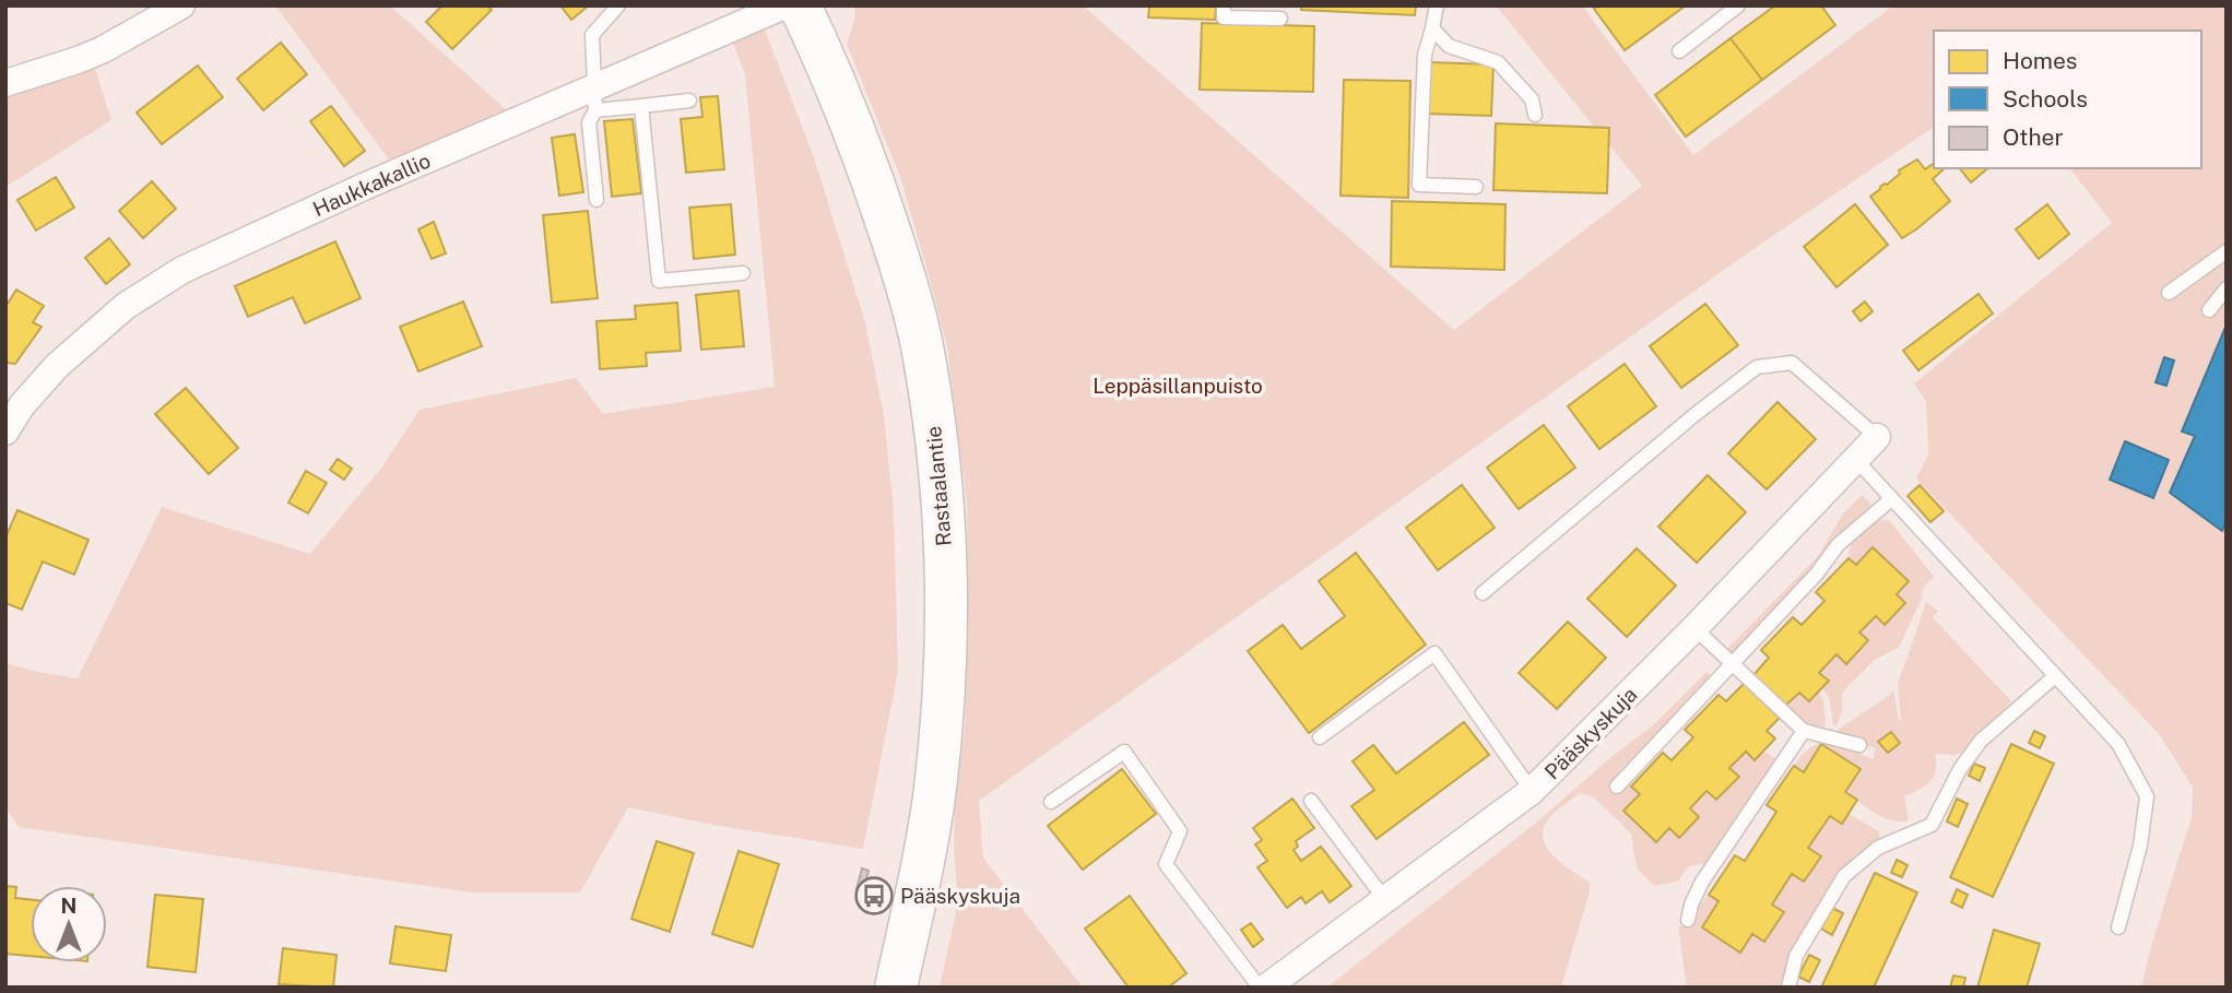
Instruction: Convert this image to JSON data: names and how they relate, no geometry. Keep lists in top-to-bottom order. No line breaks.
{"streets":{"main road":["Rastaalantie"],"street":["Haukkakallio","Pääskyskuja"]},"parks":["Leppäsillanpuisto"],"places":{"bus stop":["Pääskyskuja"]},"legend":["Homes","Schools","Other"],"north":"top"}
